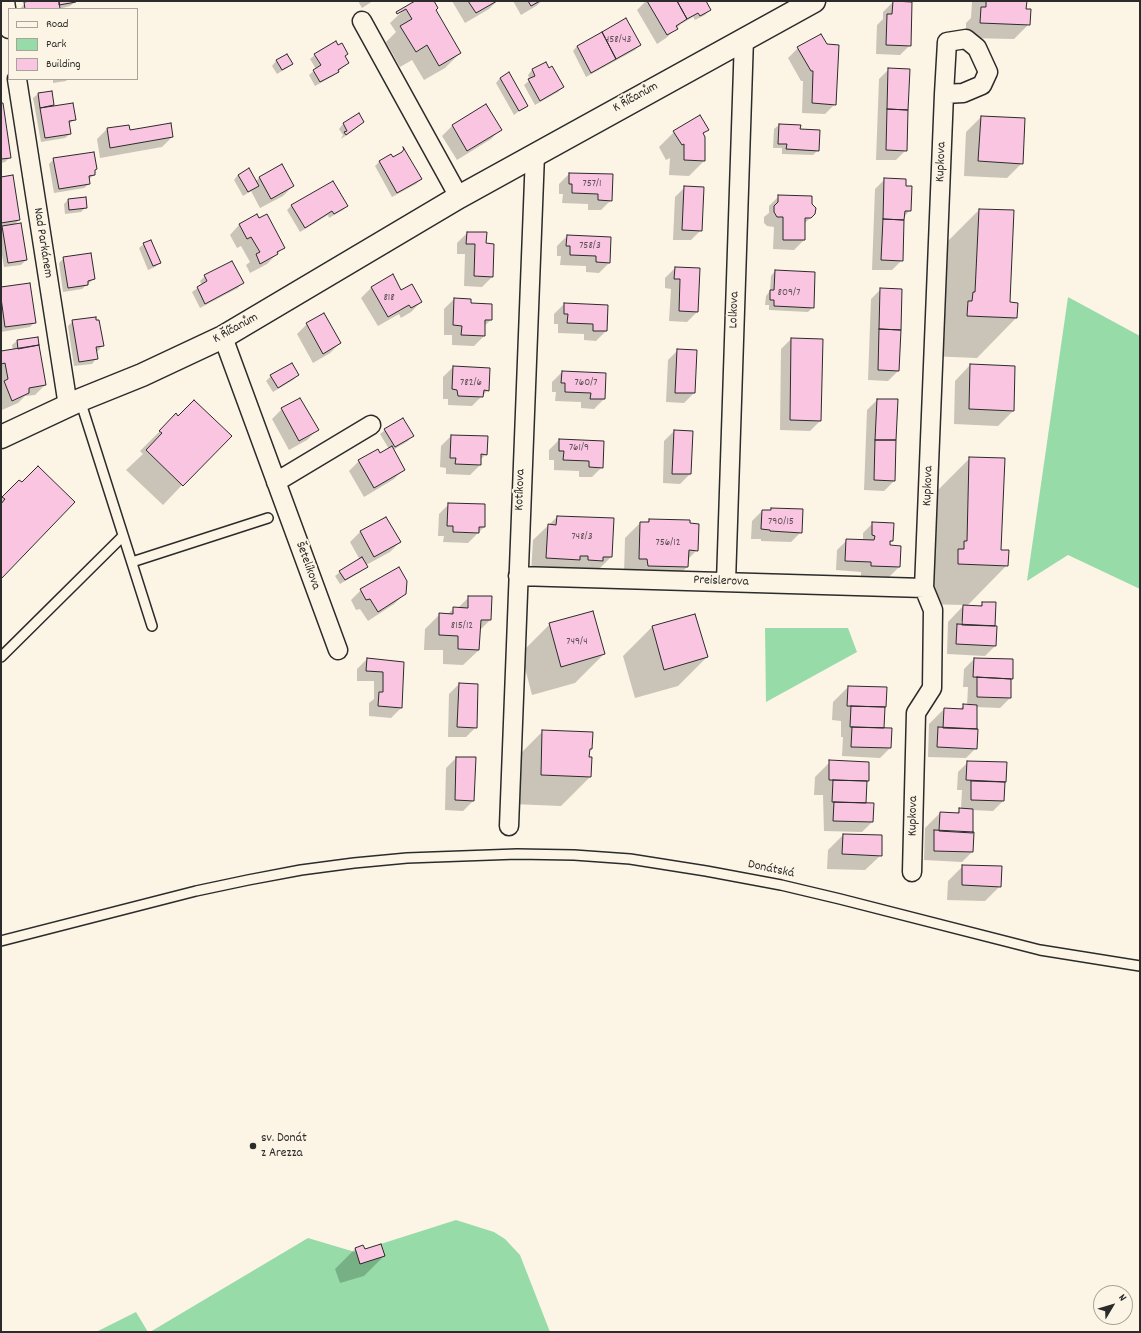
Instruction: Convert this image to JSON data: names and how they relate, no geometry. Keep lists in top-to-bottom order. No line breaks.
{"streets":{"street":["K Říčanům","Kupkova","Nad Parkánem","Lolkova","Kotíkova","Šetelíkova","Preislerova"],"lane":["Donátská"]},"crossings":[["K Říčanům","Nad Parkánem"],["K Říčanům","Lolkova"],["K Říčanům","Kotíkova"],["K Říčanům","Šetelíkova"],["Kupkova","Preislerova"],["Lolkova","Preislerova"],["Kotíkova","Preislerova"]],"places":["sv. Donát z Arezza"],"house_numbers":["458/43","757/1","758/3","809/7","818","782/6","760/7","761/9","790/15","748/3","756/12","815/12","749/4"],"legend":["Road","Park","Building"],"north":"top right"}
